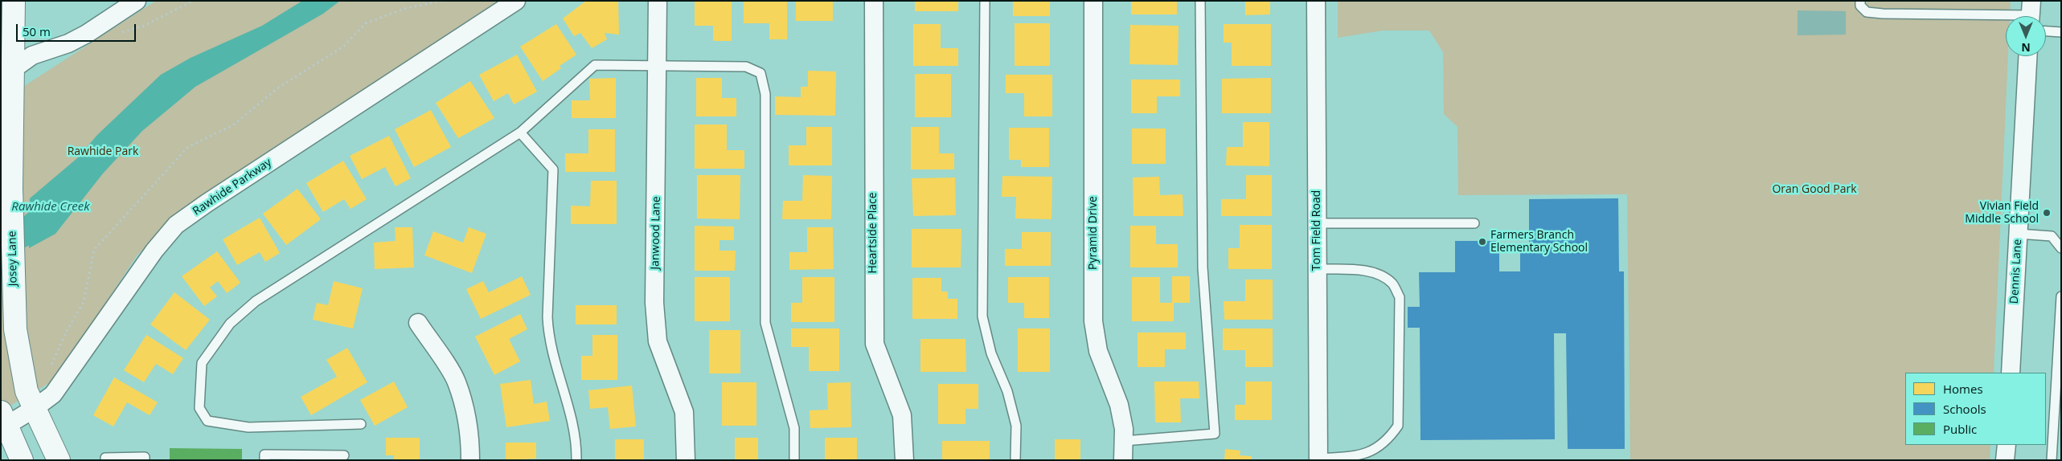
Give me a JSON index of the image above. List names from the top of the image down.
{
  "streets": {
    "main road": ["Josey Lane"],
    "street": [
      "Rawhide Parkway",
      "Tom Field Road",
      "Janwood Lane",
      "Heartside Place",
      "Pyramid Drive",
      "Dennis Lane"
    ]
  },
  "crossings": [
    ["Rawhide Parkway", "Josey Lane"]
  ],
  "water": ["Rawhide Creek"],
  "parks": ["Rawhide Park", "Oran Good Park"],
  "places": ["Vivian Field Middle School", "Farmers Branch Elementary School"],
  "legend": ["Homes", "Schools", "Public"],
  "scale_bar": "50 m",
  "north": "bottom"
}
